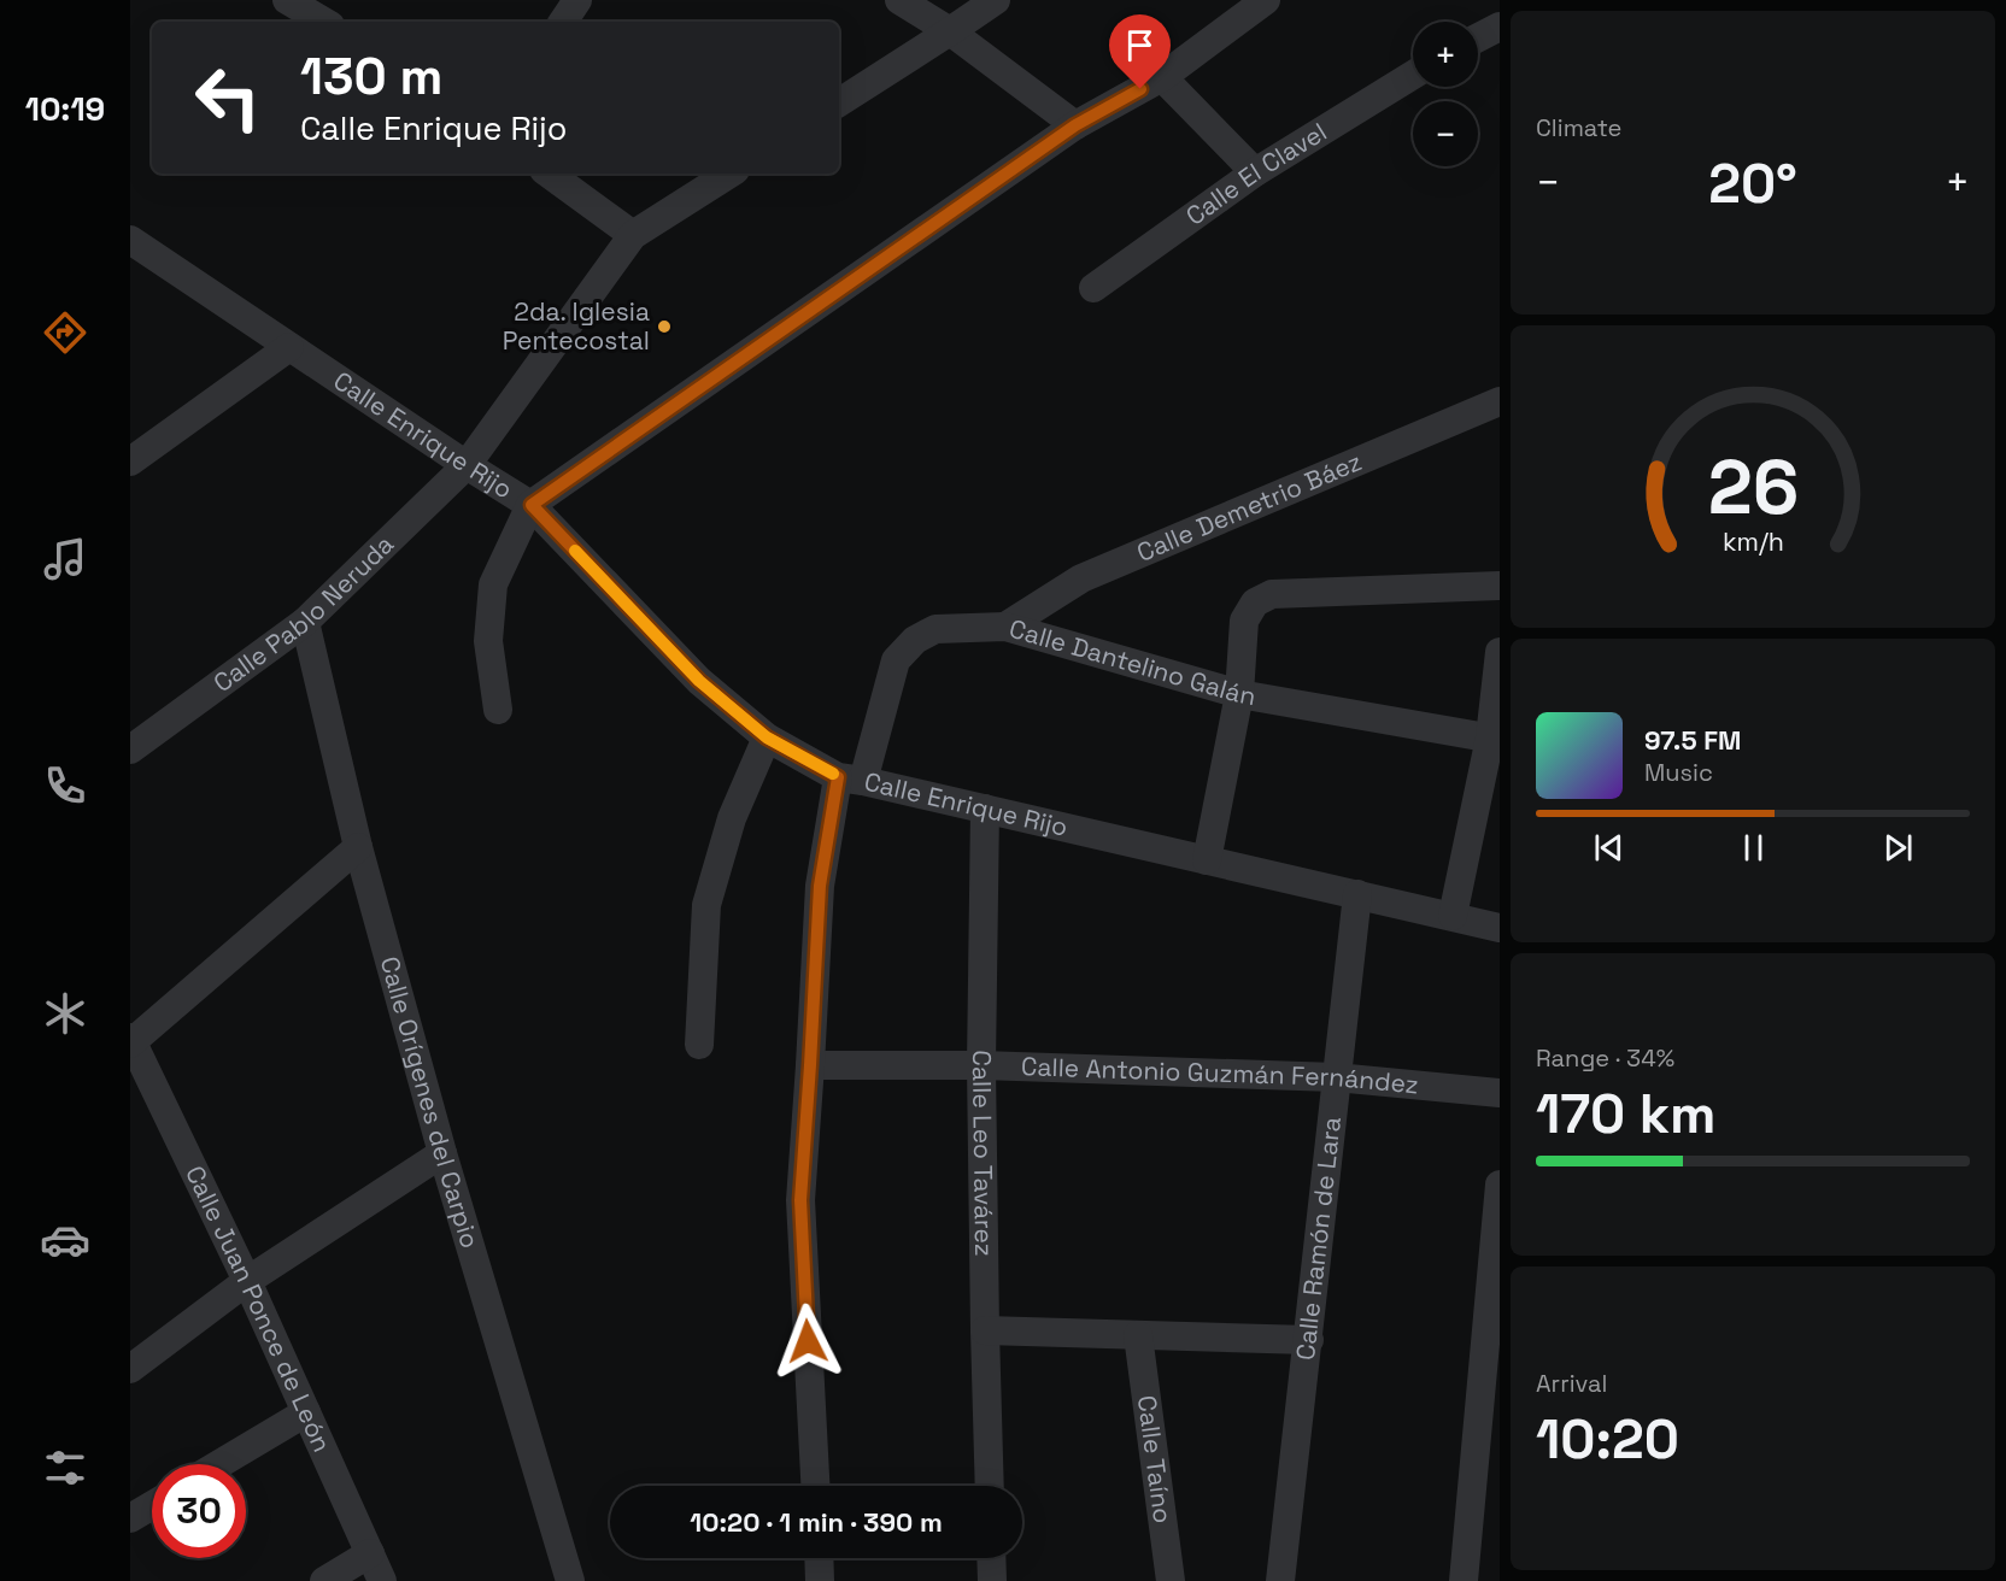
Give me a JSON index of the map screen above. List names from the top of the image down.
{
  "streets": {
    "street": [
      "Calle El Clavel",
      "Calle Enrique Rijo",
      "Calle Demetrio Báez",
      "Calle Pablo Neruda",
      "Calle Dantelino Galán",
      "Calle Antonio Guzmán Fernández",
      "Calle Orígenes del Carpio",
      "Calle Leo Tavárez",
      "Calle Ramón de Lara",
      "Calle Juan Ponce de León",
      "Calle Taíno"
    ]
  },
  "crossings": [
    ["Calle Enrique Rijo", "Calle Pablo Neruda"],
    ["Calle Enrique Rijo", "Calle Dantelino Galán"],
    ["Calle Enrique Rijo", "Calle Leo Tavárez"],
    ["Calle Enrique Rijo", "Calle Ramón de Lara"],
    ["Calle Demetrio Báez", "Calle Dantelino Galán"],
    ["Calle Pablo Neruda", "Calle Orígenes del Carpio"],
    ["Calle Dantelino Galán", "Calle Antonio Guzmán Fernández"],
    ["Calle Antonio Guzmán Fernández", "Calle Leo Tavárez"],
    ["Calle Antonio Guzmán Fernández", "Calle Ramón de Lara"]
  ],
  "places": ["2da. Iglesia Pentecostal"],
  "page": {
    "tabs": "10:19",
    "tile": [
      "Climate",
      ["Range · 34%", "170 km"],
      ["Arrival", "10:20"]
    ],
    "map_buttons": ["+", "−"],
    "turn": ["130 m", "Calle Enrique Rijo"],
    "heat": ["−", "20°", "+"],
    "song": ["97.5 FM", "Music"],
    "limit": "30",
    "trip": "10:20 · 1 min · 390 m",
    "gauge": ["26", "km/h"]
  }
}
